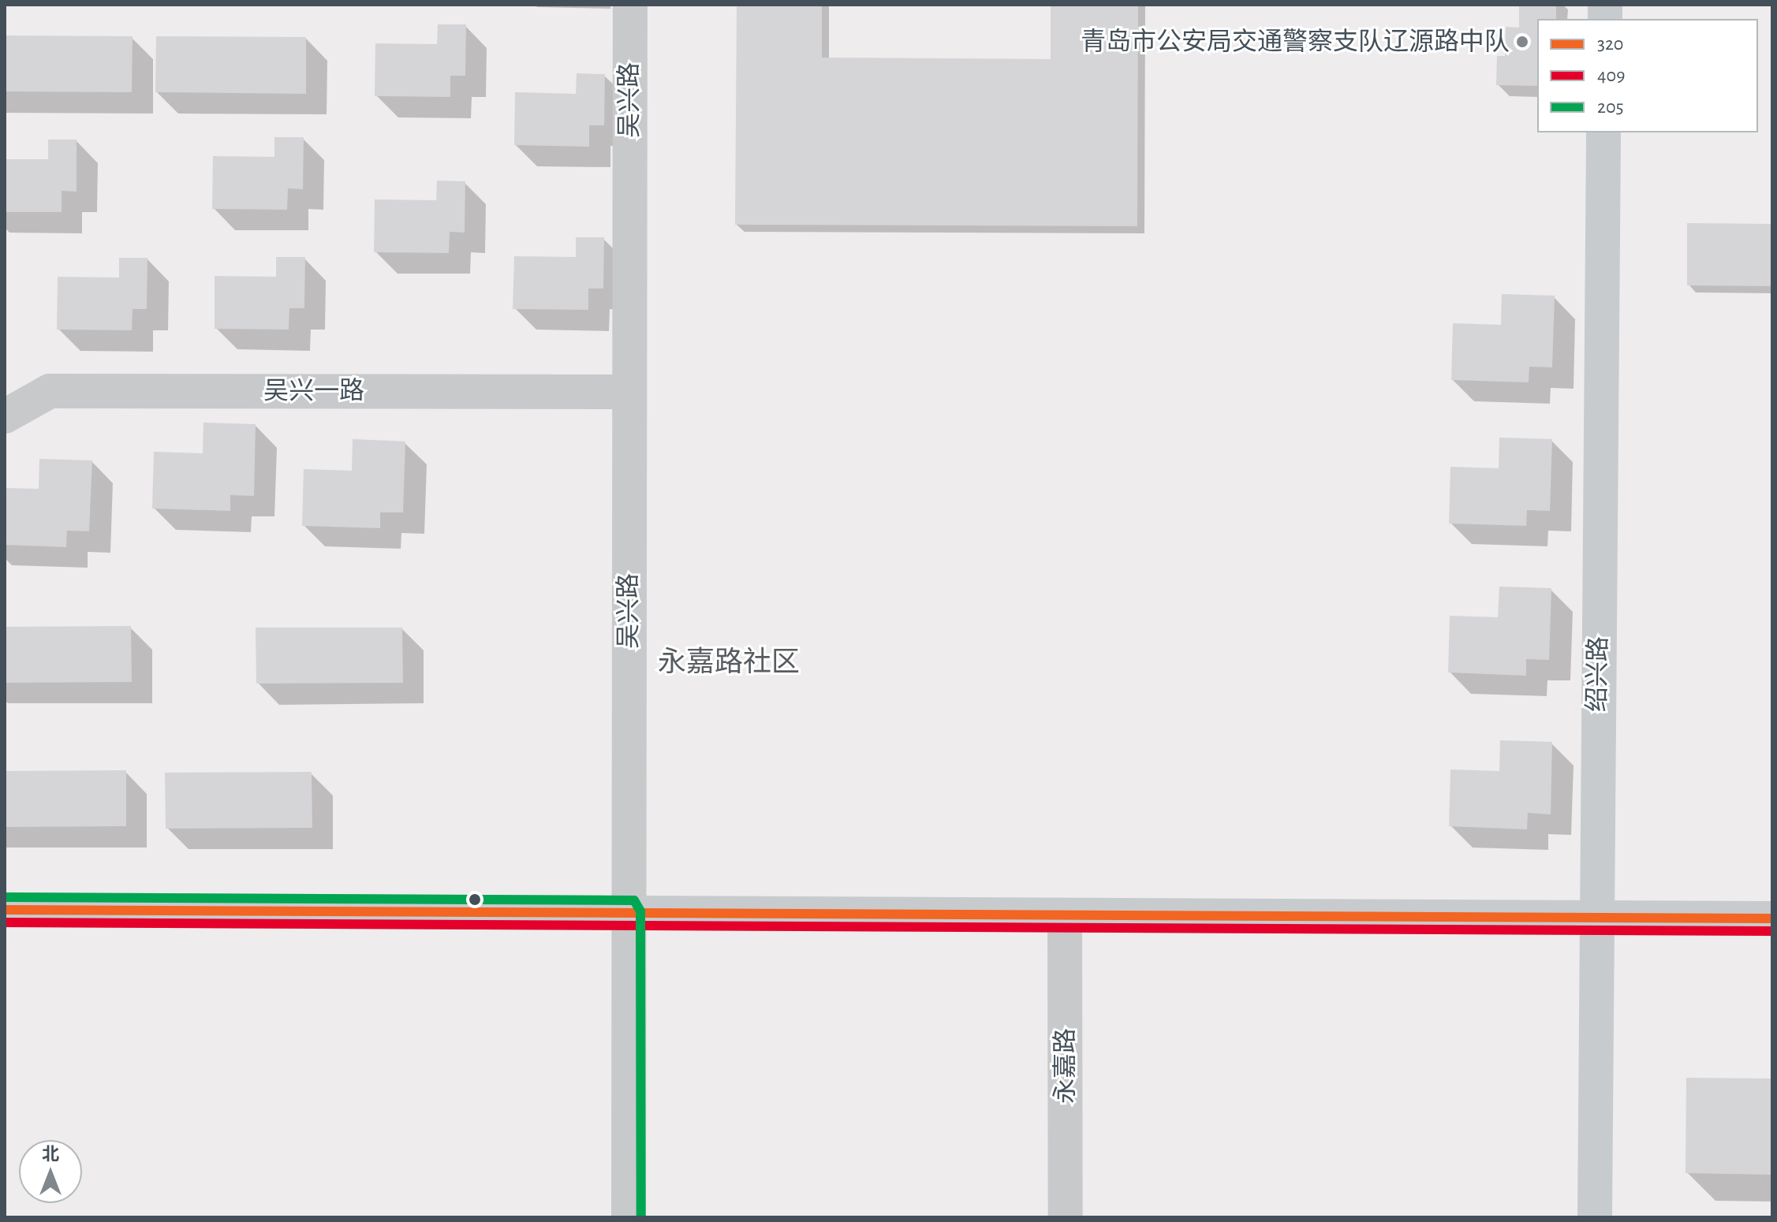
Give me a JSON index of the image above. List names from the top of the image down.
{
  "streets": {
    "main road": ["绍兴路"],
    "street": ["吴兴路", "吴兴一路", "永嘉路"]
  },
  "crossings": [
    ["吴兴路", "吴兴一路"]
  ],
  "districts": ["永嘉路社区"],
  "places": ["青岛市公安局交通警察支队辽源路中队"],
  "lines": ["transit line 205", "transit line 320", "transit line 409"],
  "legend": ["320", "409", "205"],
  "north": "top"
}
